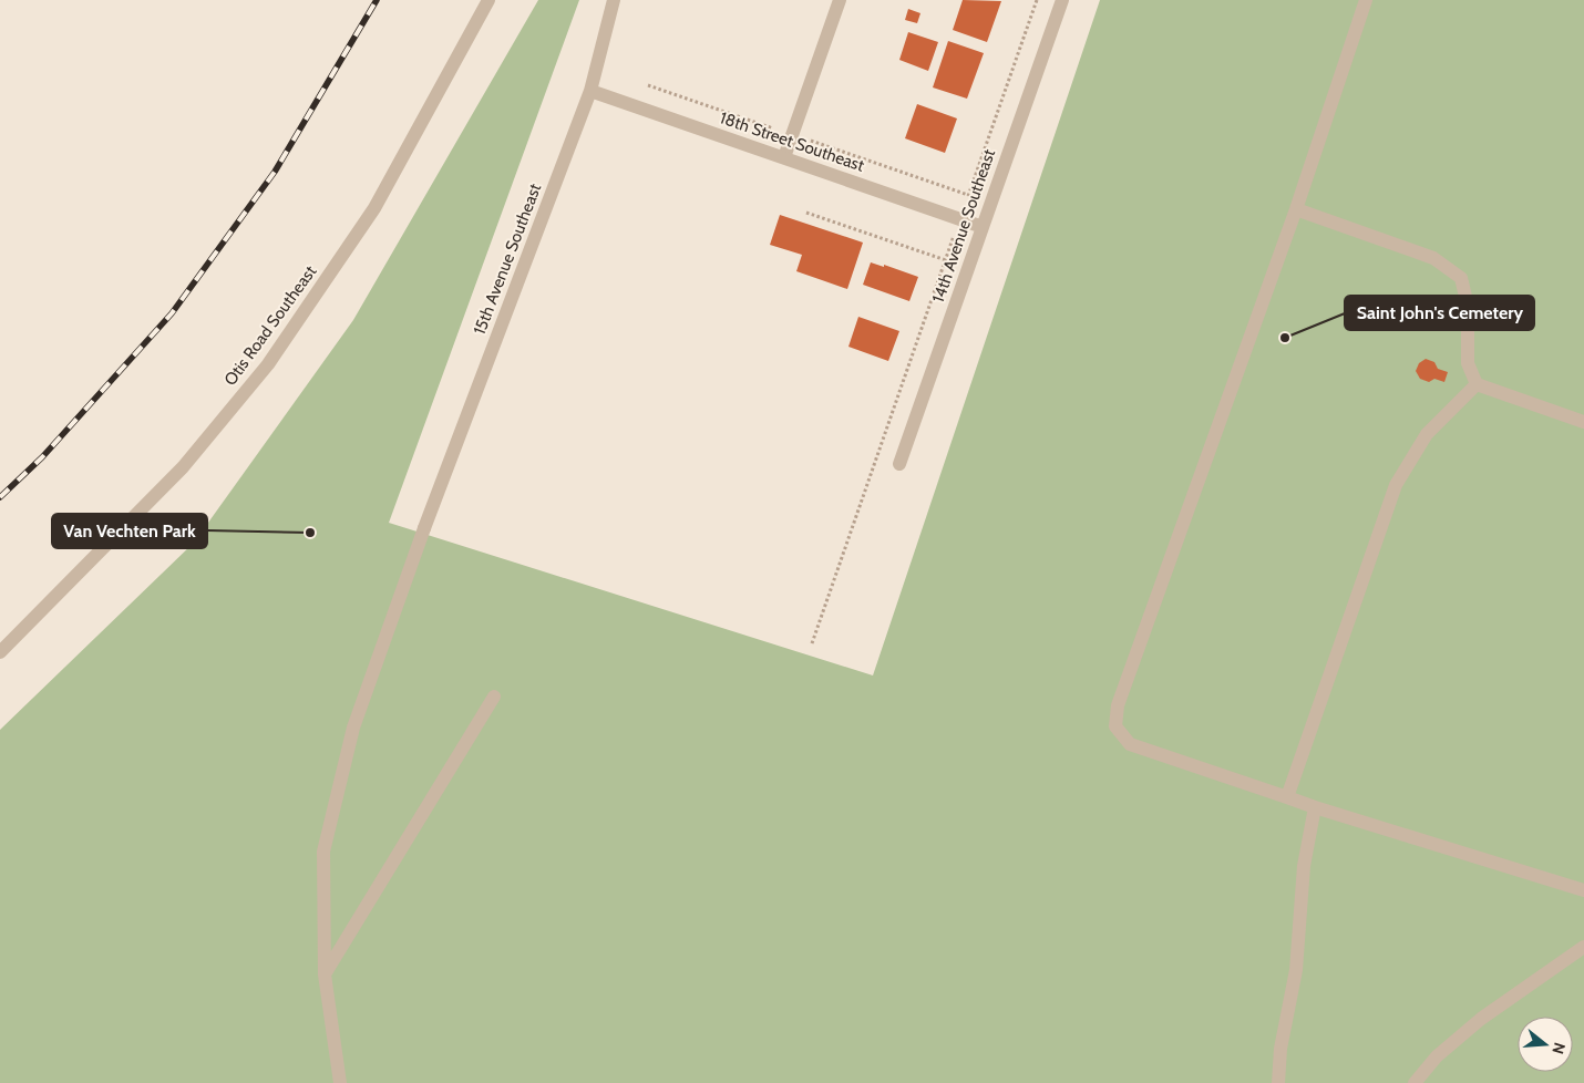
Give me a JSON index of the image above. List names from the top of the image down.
{
  "streets": {
    "street": [
      "18th Street Southeast",
      "14th Avenue Southeast",
      "15th Avenue Southeast",
      "Otis Road Southeast"
    ]
  },
  "crossings": [
    ["18th Street Southeast", "14th Avenue Southeast"],
    ["18th Street Southeast", "15th Avenue Southeast"]
  ],
  "places": ["Saint John's Cemetery", "Van Vechten Park"],
  "north": "right"
}
